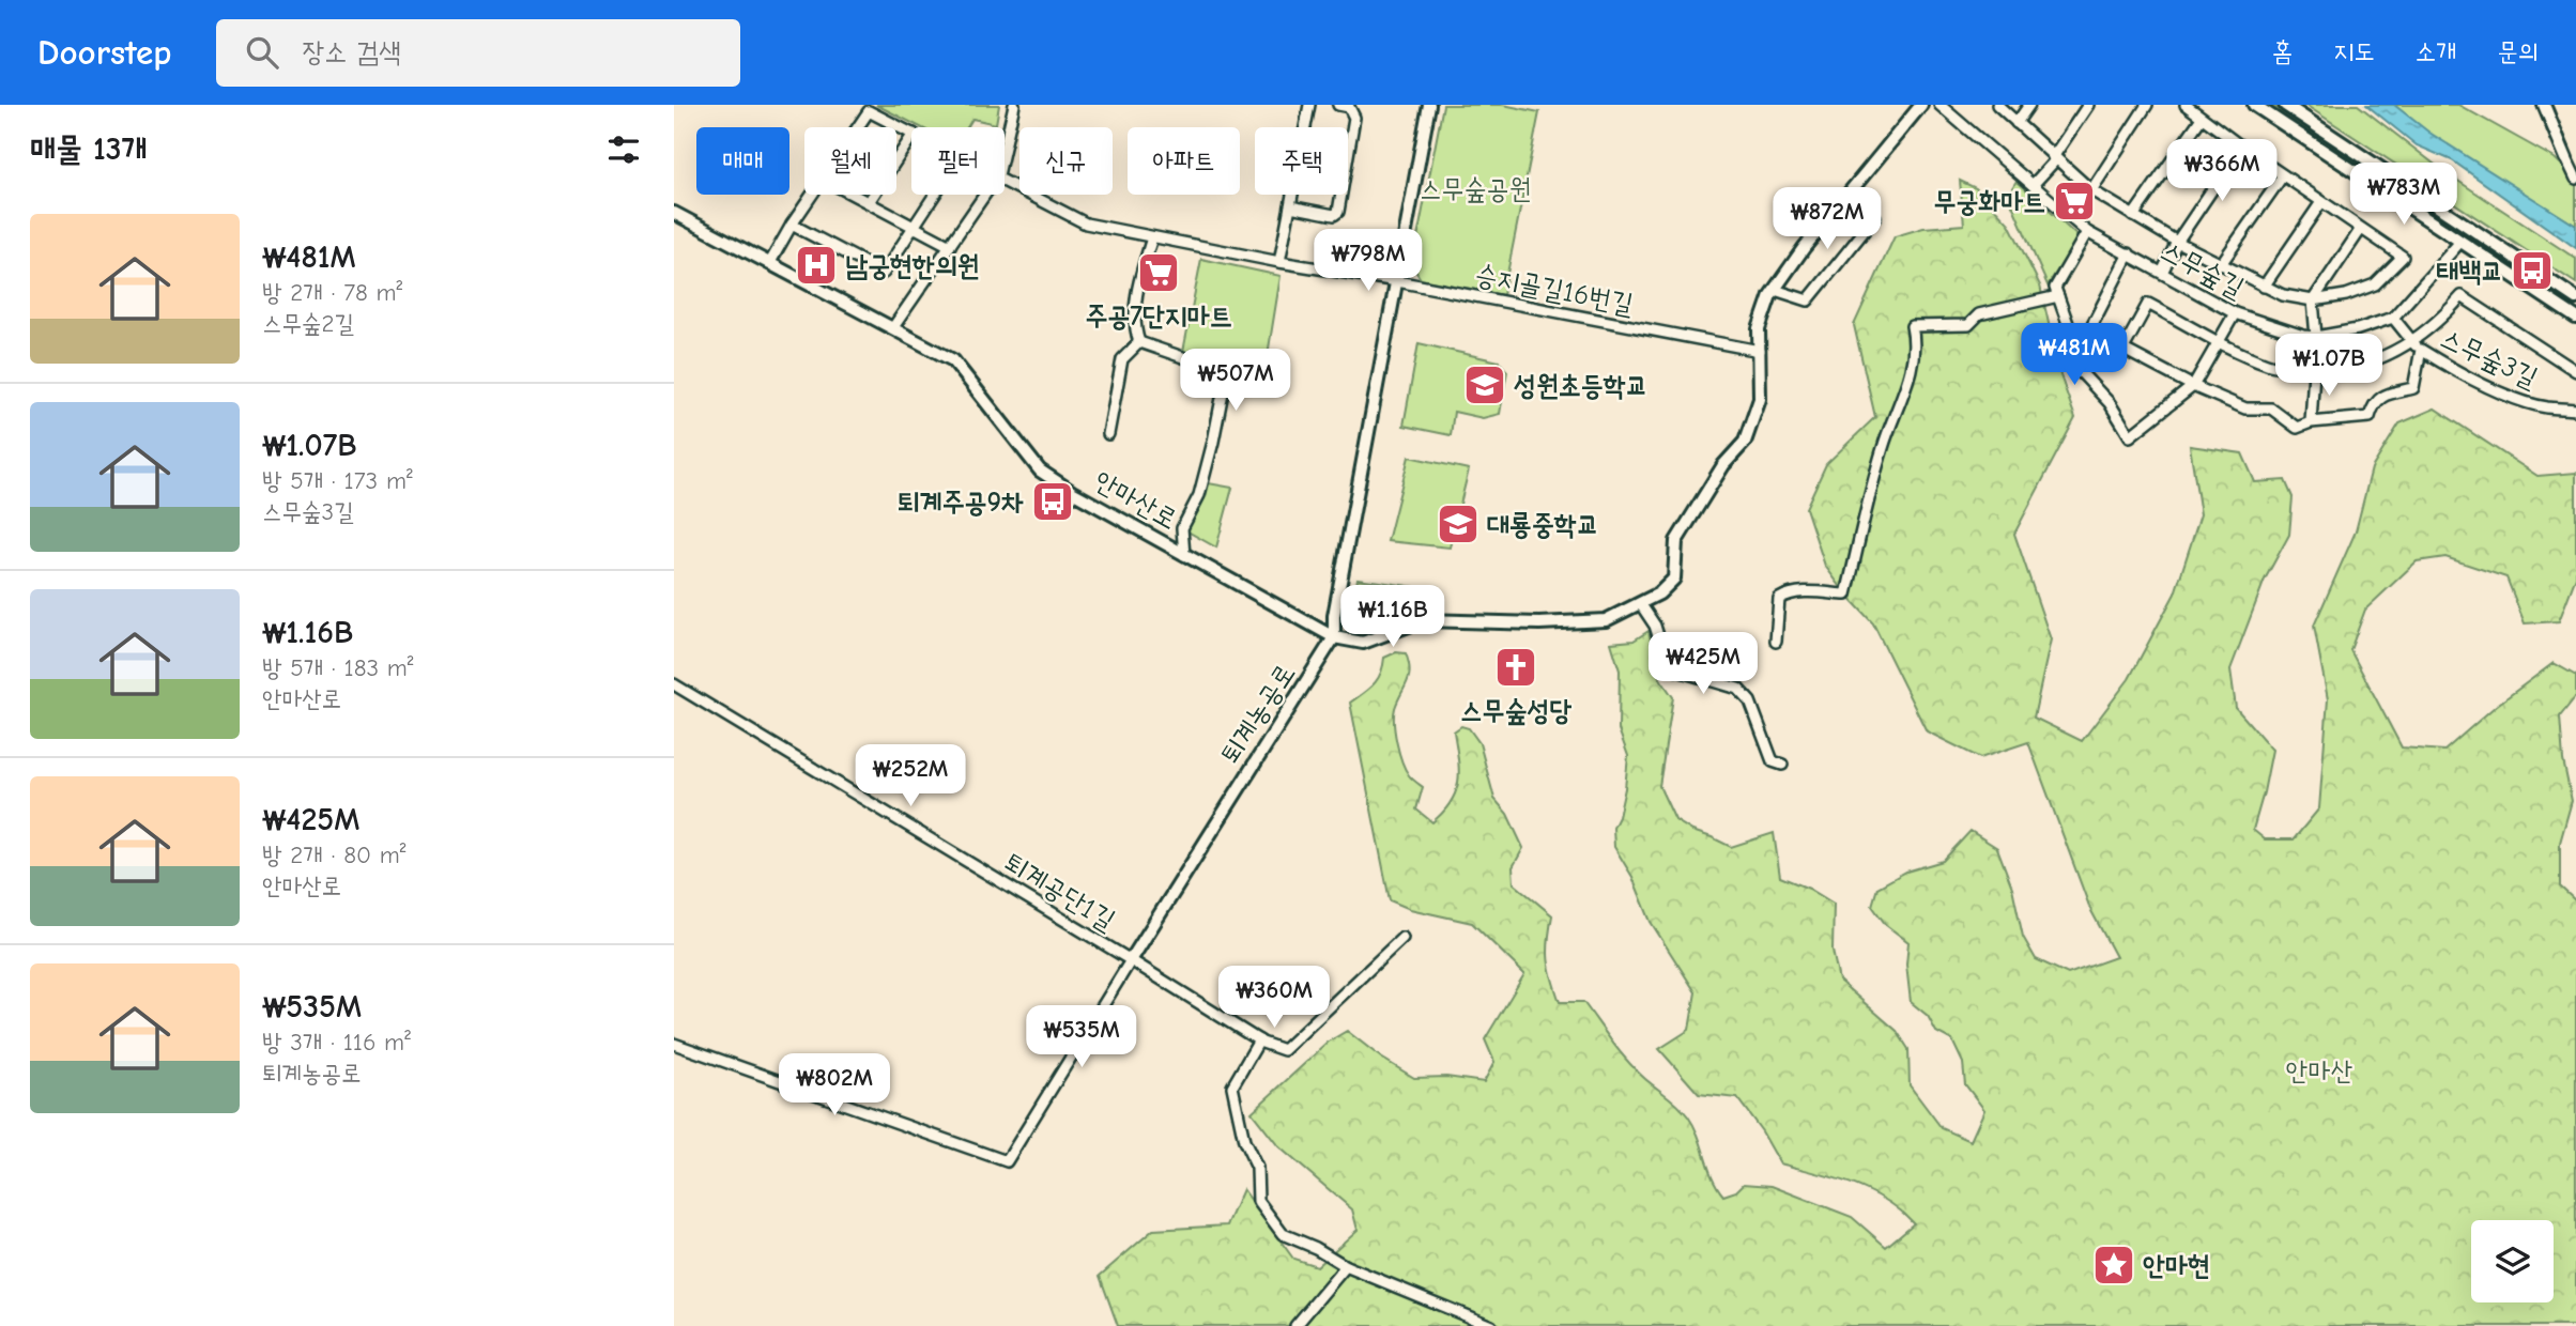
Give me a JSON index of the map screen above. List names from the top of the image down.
{
  "streets": {
    "street": [
      "스무숲길",
      "승지골길16번길",
      "스무숲3길",
      "안마산로",
      "퇴계농공로",
      "퇴계공단1길"
    ]
  },
  "crossings": [
    ["승지골길16번길", "안마산로"],
    ["승지골길16번길", "퇴계농공로"],
    ["안마산로", "퇴계농공로"],
    ["퇴계농공로", "퇴계공단1길"]
  ],
  "parks": ["스무숲공원", "안마산"],
  "places": {
    "supermarket": ["무궁화마트", "주공7단지마트"],
    "hospital": ["남궁현한의원"],
    "bus stop": ["태백교", "퇴계주공9차"],
    "school or university": ["성원초등학교", "대룡중학교"],
    "church": ["스무숲성당"],
    "place": ["안마현"]
  },
  "page": {
    "header": "Doorstep",
    "search": "장소 검색",
    "nav": [
      "홈",
      "지도",
      "소개",
      "문의"
    ],
    "heading": "매물 13개",
    "chip": [
      "매매",
      "월세",
      "필터",
      "신규",
      "아파트",
      "주택"
    ],
    "price": [
      "₩366M",
      "₩783M",
      "₩872M",
      "₩798M",
      "₩481M",
      "₩1.07B",
      "₩507M",
      "₩1.16B",
      "₩425M",
      "₩252M",
      "₩360M",
      "₩535M",
      "₩802M"
    ],
    "list": [
      {
        "name": "₩481M",
        "note": "방 2개 · 78 m² · 스무숲2길"
      },
      {
        "name": "₩1.07B",
        "note": "방 5개 · 173 m² · 스무숲3길"
      },
      {
        "name": "₩1.16B",
        "note": "방 5개 · 183 m² · 안마산로"
      },
      {
        "name": "₩425M",
        "note": "방 2개 · 80 m² · 안마산로"
      },
      {
        "name": "₩535M",
        "note": "방 3개 · 116 m² · 퇴계농공로"
      }
    ]
  }
}
